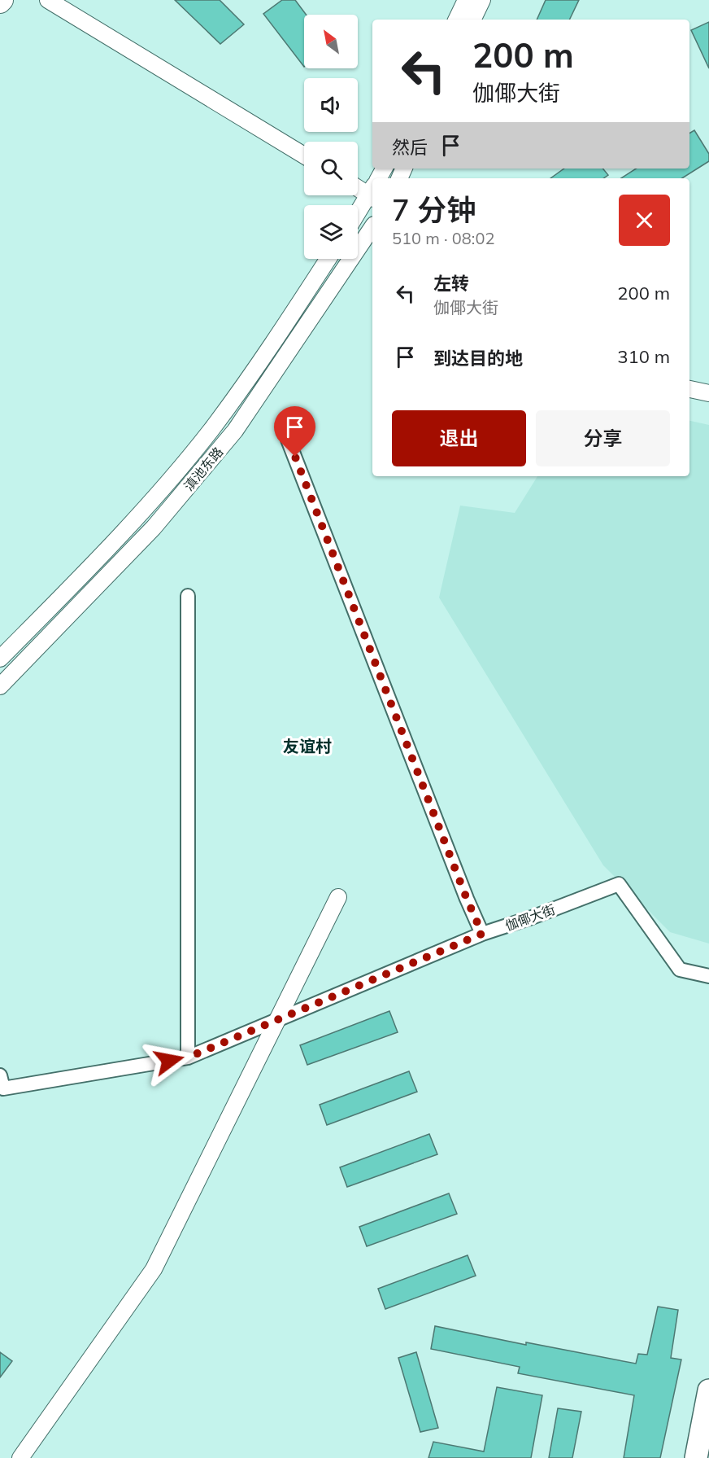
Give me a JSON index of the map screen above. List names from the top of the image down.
{
  "streets": {
    "street": ["滇池东路", "伽倻大街"]
  },
  "districts": ["友谊村"],
  "north": "top left",
  "page": {
    "turn": ["200 m", "伽倻大街"],
    "then": "然后",
    "heading": ["7 分钟", "510 m · 08:02"],
    "list": [
      {
        "name": "左转",
        "note": "伽倻大街",
        "value": "200 m"
      },
      {
        "name": "到达目的地",
        "value": "310 m"
      }
    ],
    "buttons": ["退出", "分享"]
  }
}
